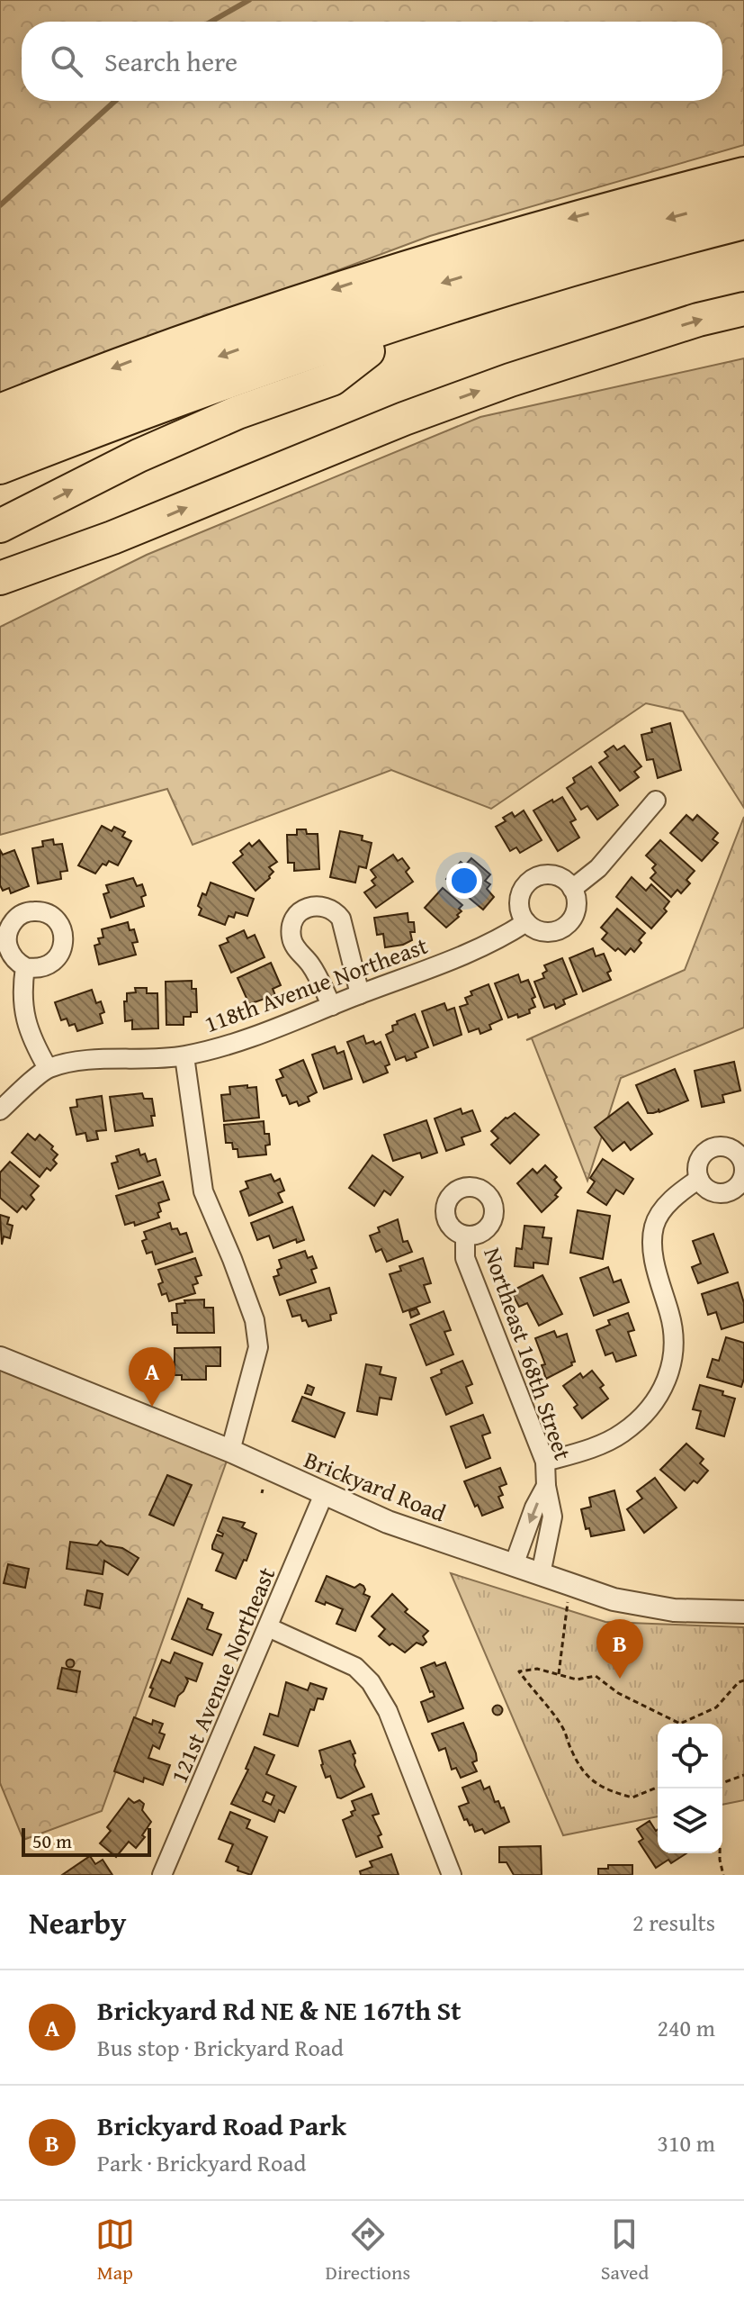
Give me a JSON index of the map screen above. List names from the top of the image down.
{
  "streets": {
    "street": [
      "118th Avenue Northeast",
      "Northeast 168th Street",
      "Brickyard Road",
      "121st Avenue Northeast"
    ]
  },
  "crossings": [
    ["Northeast 168th Street", "Brickyard Road"],
    ["Brickyard Road", "121st Avenue Northeast"]
  ],
  "scale_bar": "50 m",
  "page": {
    "search": "Search here",
    "pins": ["A", "B"],
    "scale": "50 m",
    "heading": ["Nearby", "2 results"],
    "list": [
      {
        "mark": "A",
        "name": "Brickyard Rd NE & NE 167th St",
        "note": "Bus stop · Brickyard Road",
        "value": "240 m"
      },
      {
        "mark": "B",
        "name": "Brickyard Road Park",
        "note": "Park · Brickyard Road",
        "value": "310 m"
      }
    ],
    "nav": ["Map", "Directions", "Saved"]
  }
}
